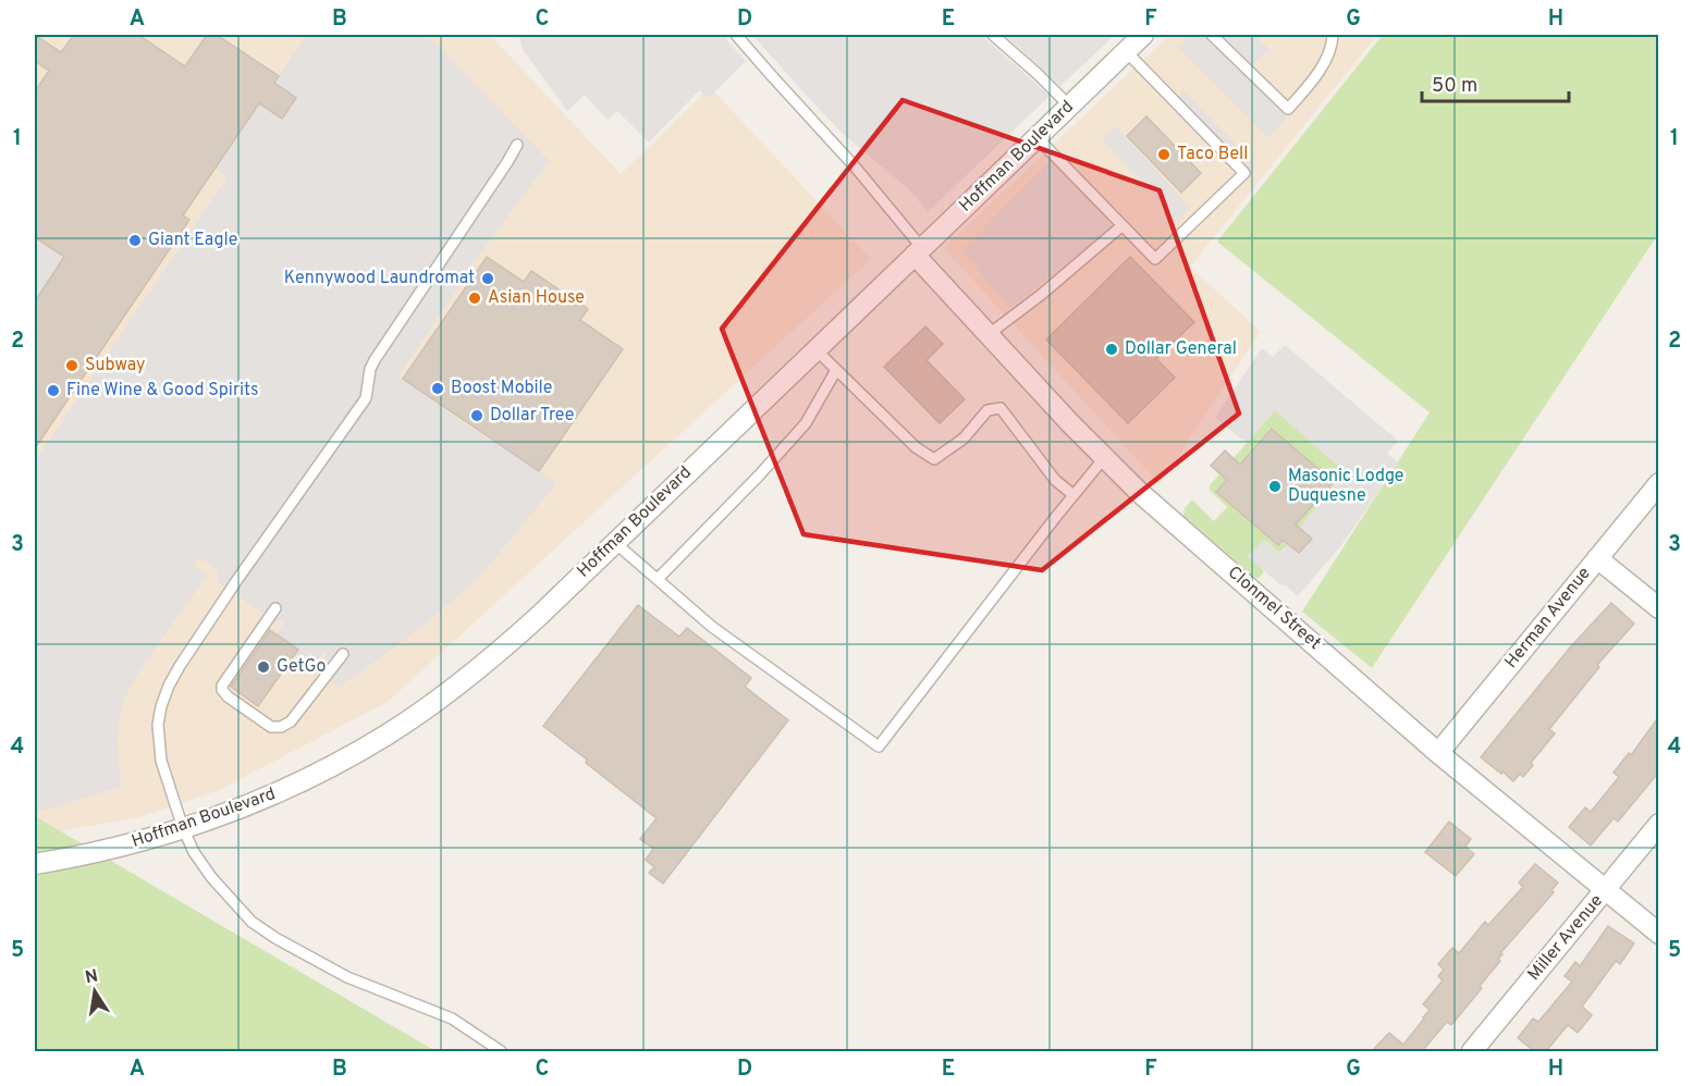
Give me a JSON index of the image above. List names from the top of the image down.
{
  "streets": {
    "street": [
      "Hoffman Boulevard",
      "Clonmel Street",
      "Herman Avenue",
      "Miller Avenue"
    ]
  },
  "crossings": [
    ["Hoffman Boulevard", "Clonmel Street"],
    ["Clonmel Street", "Herman Avenue"],
    ["Clonmel Street", "Miller Avenue"]
  ],
  "places": [
    "Taco Bell",
    "Giant Eagle",
    "Kennywood Laundromat",
    "Asian House",
    "Dollar General",
    "Subway",
    "Boost Mobile",
    "Fine Wine & Good Spirits",
    "Dollar Tree",
    "Masonic Lodge Duquesne",
    "GetGo"
  ],
  "scale_bar": "50 m",
  "north": "top",
  "grid": {
    "columns": [
      "A",
      "B",
      "C",
      "D",
      "E",
      "F",
      "G",
      "H"
    ],
    "rows": [
      "1",
      "2",
      "3",
      "4",
      "5"
    ]
  }
}
